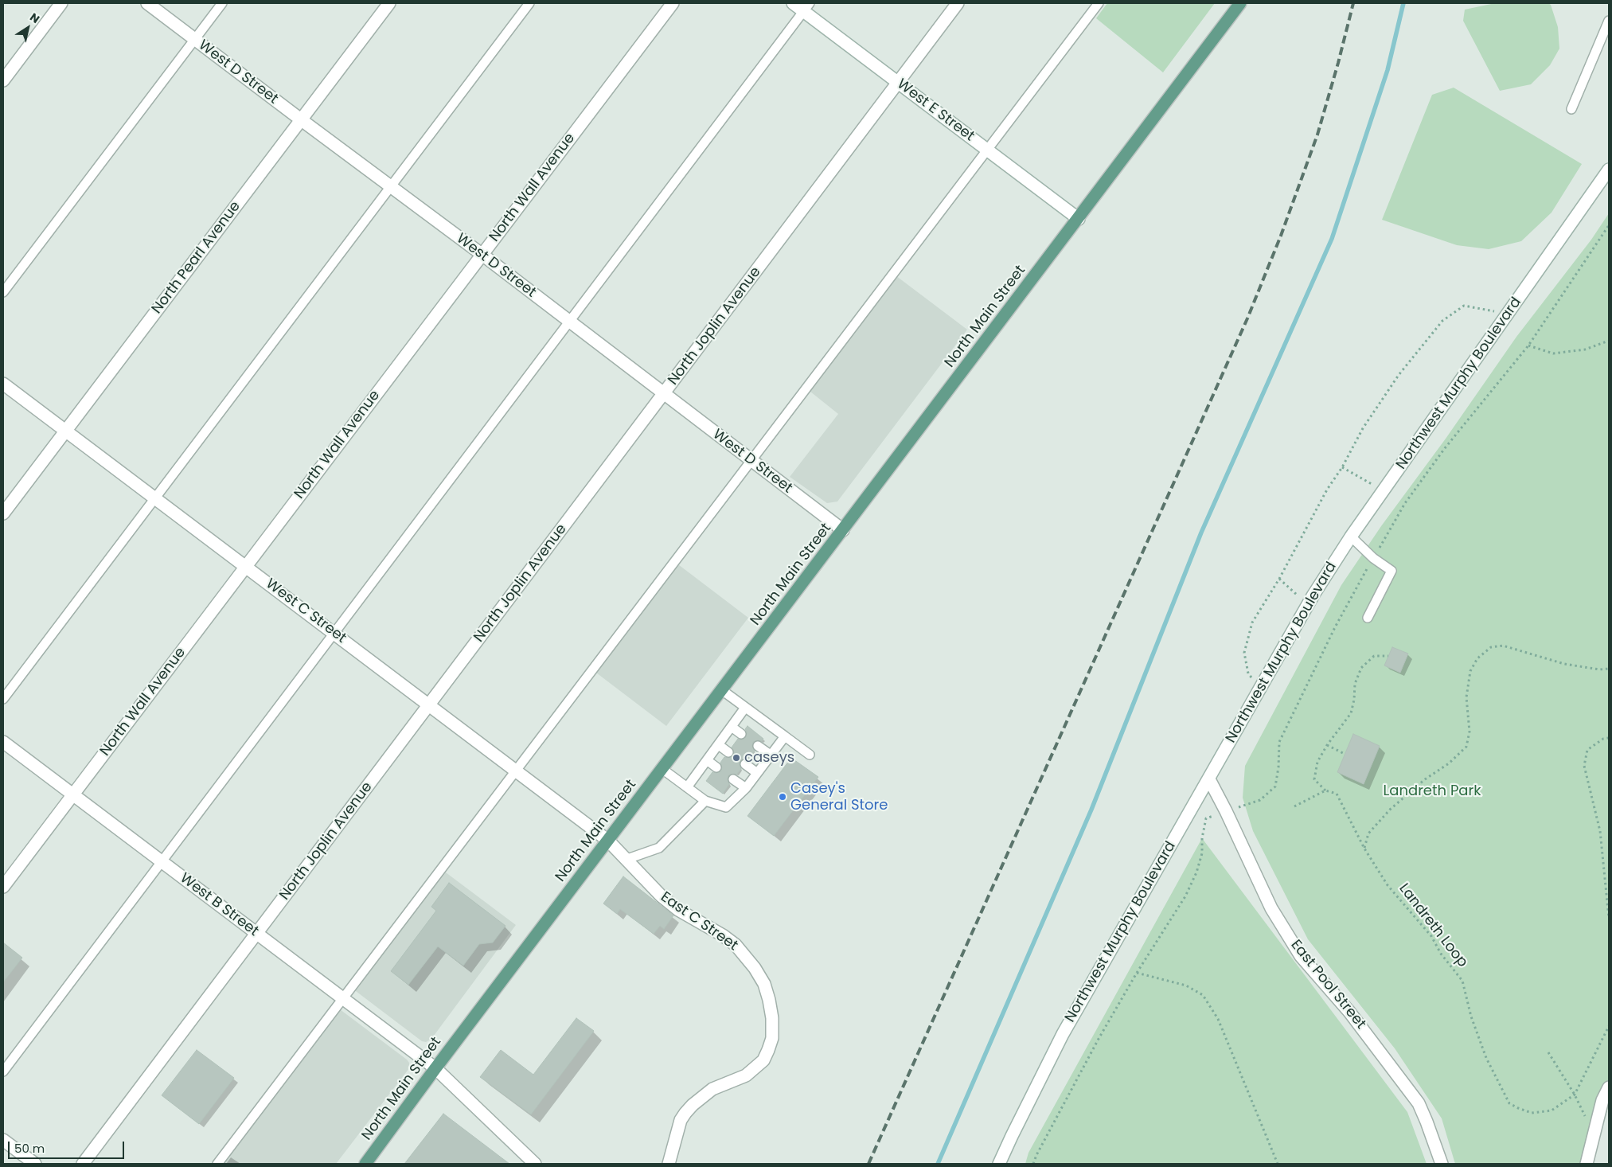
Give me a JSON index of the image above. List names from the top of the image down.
{
  "streets": {
    "main road": ["North Main Street"],
    "street": [
      "West D Street",
      "West E Street",
      "North Wall Avenue",
      "North Pearl Avenue",
      "North Joplin Avenue",
      "Northwest Murphy Boulevard",
      "West C Street",
      "West B Street",
      "East C Street",
      "East Pool Street"
    ],
    "path": ["Landreth Loop"]
  },
  "crossings": [
    ["West D Street", "North Wall Avenue"],
    ["West D Street", "North Pearl Avenue"],
    ["West D Street", "North Main Street"],
    ["West D Street", "North Joplin Avenue"],
    ["West E Street", "North Main Street"],
    ["West E Street", "North Joplin Avenue"],
    ["North Wall Avenue", "West C Street"],
    ["North Wall Avenue", "West B Street"],
    ["North Pearl Avenue", "West C Street"],
    ["North Main Street", "West C Street"],
    ["North Main Street", "West B Street"],
    ["North Main Street", "East C Street"],
    ["North Joplin Avenue", "West C Street"],
    ["North Joplin Avenue", "West B Street"],
    ["Northwest Murphy Boulevard", "East Pool Street"],
    ["West C Street", "East C Street"]
  ],
  "parks": ["Landreth Park"],
  "places": ["caseys", "Casey's General Store"],
  "scale_bar": "50 m",
  "north": "top right"
}
